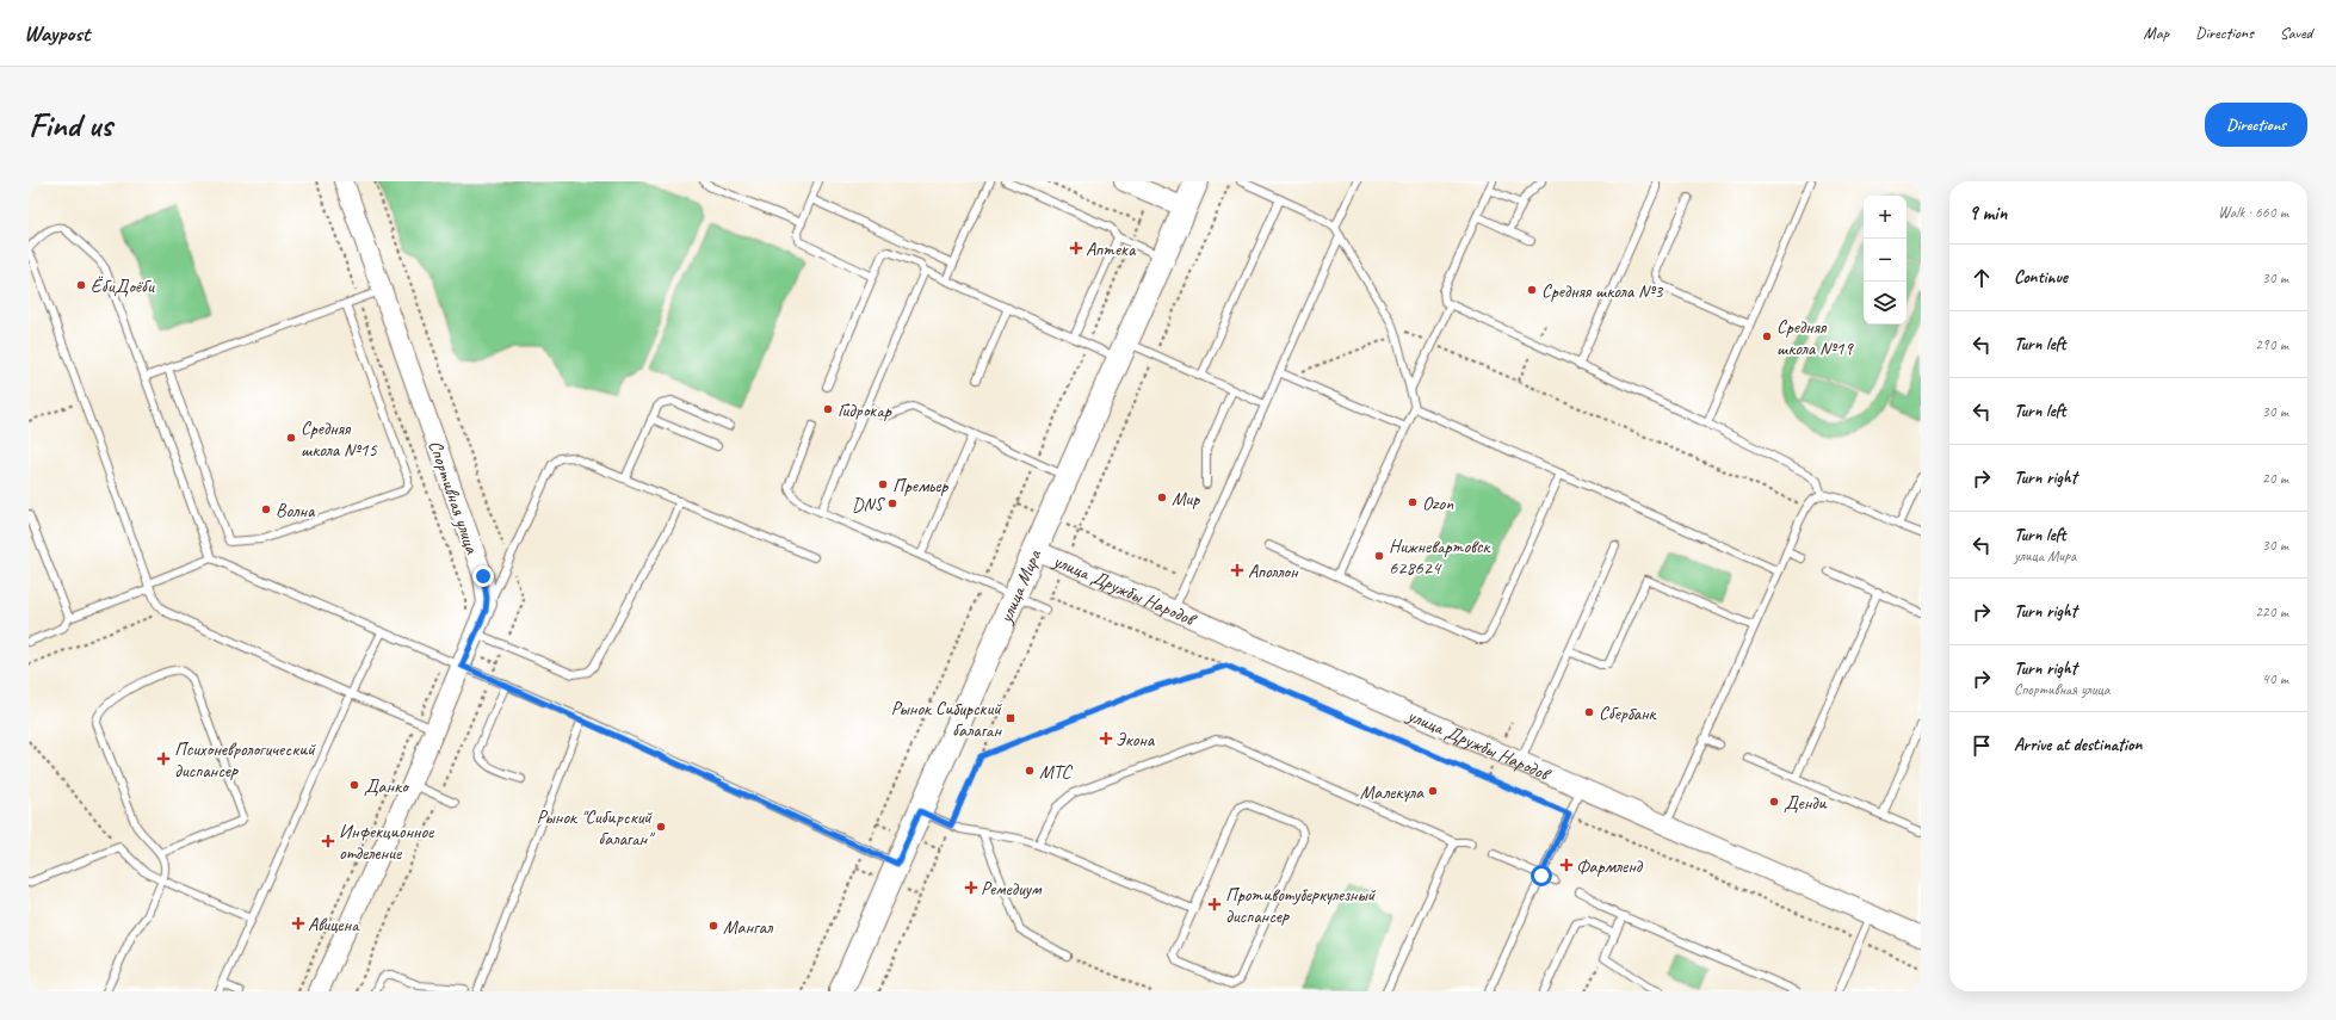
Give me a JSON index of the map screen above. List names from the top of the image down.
{
  "streets": {
    "main road": ["улица Мира"],
    "street": ["Спортивная улица", "улица Дружбы Народов"]
  },
  "crossings": [
    ["улица Мира", "улица Дружбы Народов"]
  ],
  "places": {
    "health": [
      "Аптека",
      "Аполлон",
      "Экона",
      "Психоневрологический диспансер",
      "Инфекционное отделение",
      "Фармленд",
      "Ремедиум",
      "Противотуберкулезный диспансер",
      "Авицена"
    ],
    "other": [
      "ЁбиДоёби",
      "Средняя школа №3",
      "Средняя школа №19",
      "Гидрокар",
      "Средняя школа №15",
      "Премьер",
      "Мир",
      "Ozon",
      "DNS",
      "Волна",
      "Нижневартовск 628624",
      "Сбербанк",
      "МТС",
      "Данко",
      "Малекула",
      "Денди",
      "Рынок \"Сибирский балаган\"",
      "Мангал"
    ],
    "transit": ["Рынок Сибирский балаган"]
  },
  "page": {
    "header": "Waypost",
    "nav": ["Map", "Directions", "Saved"],
    "buttons": "Directions",
    "title": "Find us",
    "heading": ["9 min", "Walk · 660 m"],
    "map_buttons": ["+", "−"],
    "list": [
      ["Continue", "30 m"],
      ["Turn left", "290 m"],
      ["Turn left", "30 m"],
      ["Turn right", "20 m"],
      ["Turn left", "улица Мира", "30 m"],
      ["Turn right", "220 m"],
      ["Turn right", "Спортивная улица", "40 m"],
      "Arrive at destination"
    ]
  }
}
